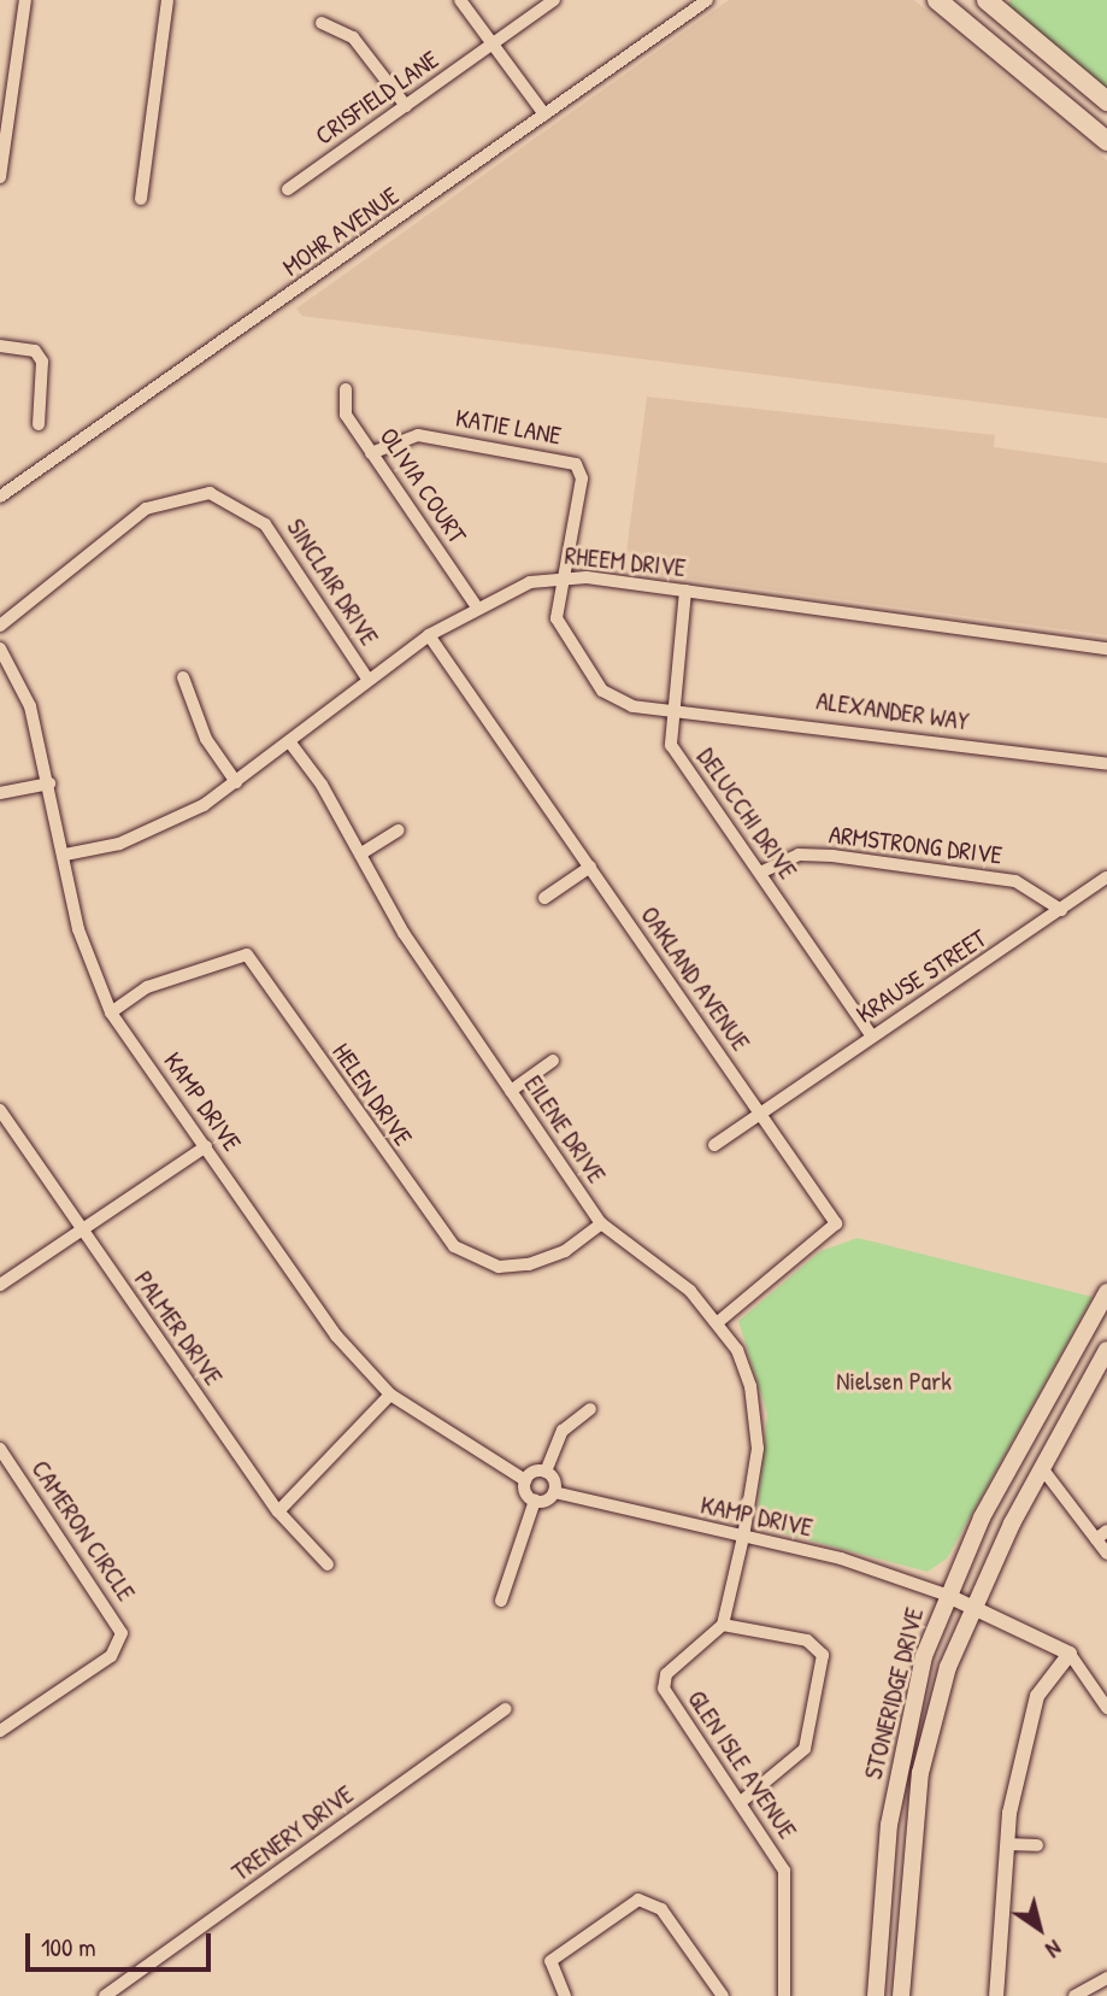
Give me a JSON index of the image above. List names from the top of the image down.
{
  "streets": {
    "main road": ["STONERIDGE DRIVE"],
    "street": [
      "CRISFIELD LANE",
      "MOHR AVENUE",
      "KATIE LANE",
      "OLIVIA COURT",
      "RHEEM DRIVE",
      "SINCLAIR DRIVE",
      "ALEXANDER WAY",
      "DELUCCHI DRIVE",
      "ARMSTRONG DRIVE",
      "KRAUSE STREET",
      "OAKLAND AVENUE",
      "HELEN DRIVE",
      "KAMP DRIVE",
      "EILENE DRIVE",
      "PALMER DRIVE",
      "CAMERON CIRCLE",
      "GLEN ISLE AVENUE",
      "TRENERY DRIVE"
    ]
  },
  "crossings": [
    ["KATIE LANE", "OLIVIA COURT"],
    ["KATIE LANE", "RHEEM DRIVE"],
    ["KATIE LANE", "ALEXANDER WAY"],
    ["OLIVIA COURT", "RHEEM DRIVE"],
    ["RHEEM DRIVE", "SINCLAIR DRIVE"],
    ["RHEEM DRIVE", "ALEXANDER WAY"],
    ["RHEEM DRIVE", "DELUCCHI DRIVE"],
    ["RHEEM DRIVE", "OAKLAND AVENUE"],
    ["RHEEM DRIVE", "KAMP DRIVE"],
    ["RHEEM DRIVE", "EILENE DRIVE"],
    ["ALEXANDER WAY", "DELUCCHI DRIVE"],
    ["DELUCCHI DRIVE", "ARMSTRONG DRIVE"],
    ["DELUCCHI DRIVE", "KRAUSE STREET"],
    ["ARMSTRONG DRIVE", "KRAUSE STREET"],
    ["KRAUSE STREET", "OAKLAND AVENUE"],
    ["OAKLAND AVENUE", "EILENE DRIVE"],
    ["HELEN DRIVE", "KAMP DRIVE"],
    ["HELEN DRIVE", "EILENE DRIVE"],
    ["KAMP DRIVE", "EILENE DRIVE"],
    ["KAMP DRIVE", "STONERIDGE DRIVE"]
  ],
  "parks": ["Nielsen Park"],
  "scale_bar": "100 m",
  "north": "bottom right"
}
